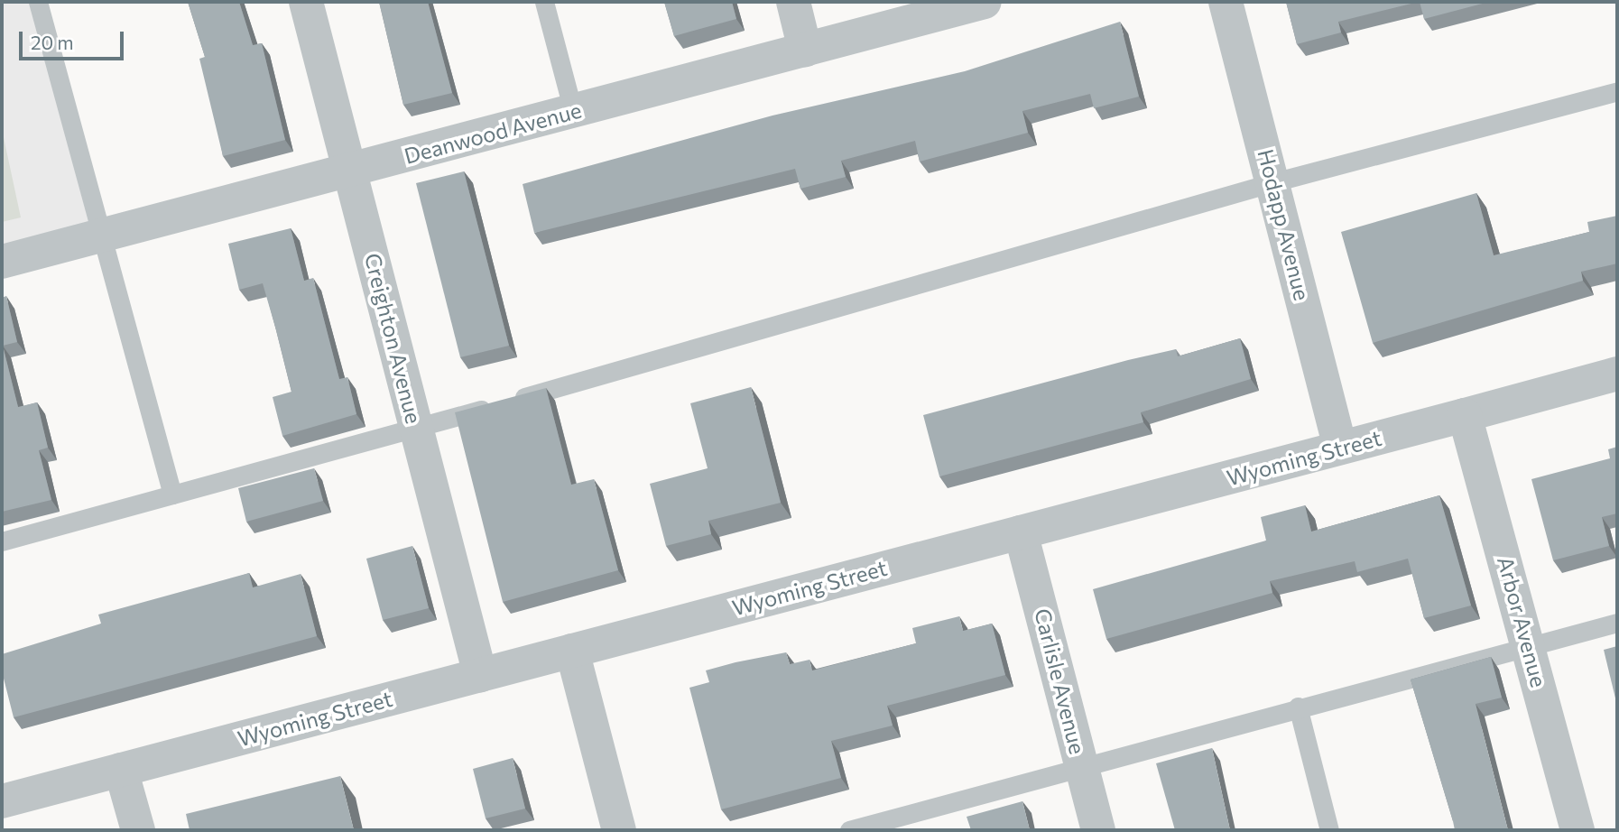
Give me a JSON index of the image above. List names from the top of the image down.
{
  "streets": {
    "street": [
      "Deanwood Avenue",
      "Hodapp Avenue",
      "Creighton Avenue",
      "Wyoming Street",
      "Arbor Avenue",
      "Carlisle Avenue"
    ]
  },
  "crossings": [
    ["Deanwood Avenue", "Creighton Avenue"],
    ["Hodapp Avenue", "Wyoming Street"],
    ["Creighton Avenue", "Wyoming Street"],
    ["Wyoming Street", "Arbor Avenue"],
    ["Wyoming Street", "Carlisle Avenue"]
  ],
  "scale_bar": "20 m"
}
